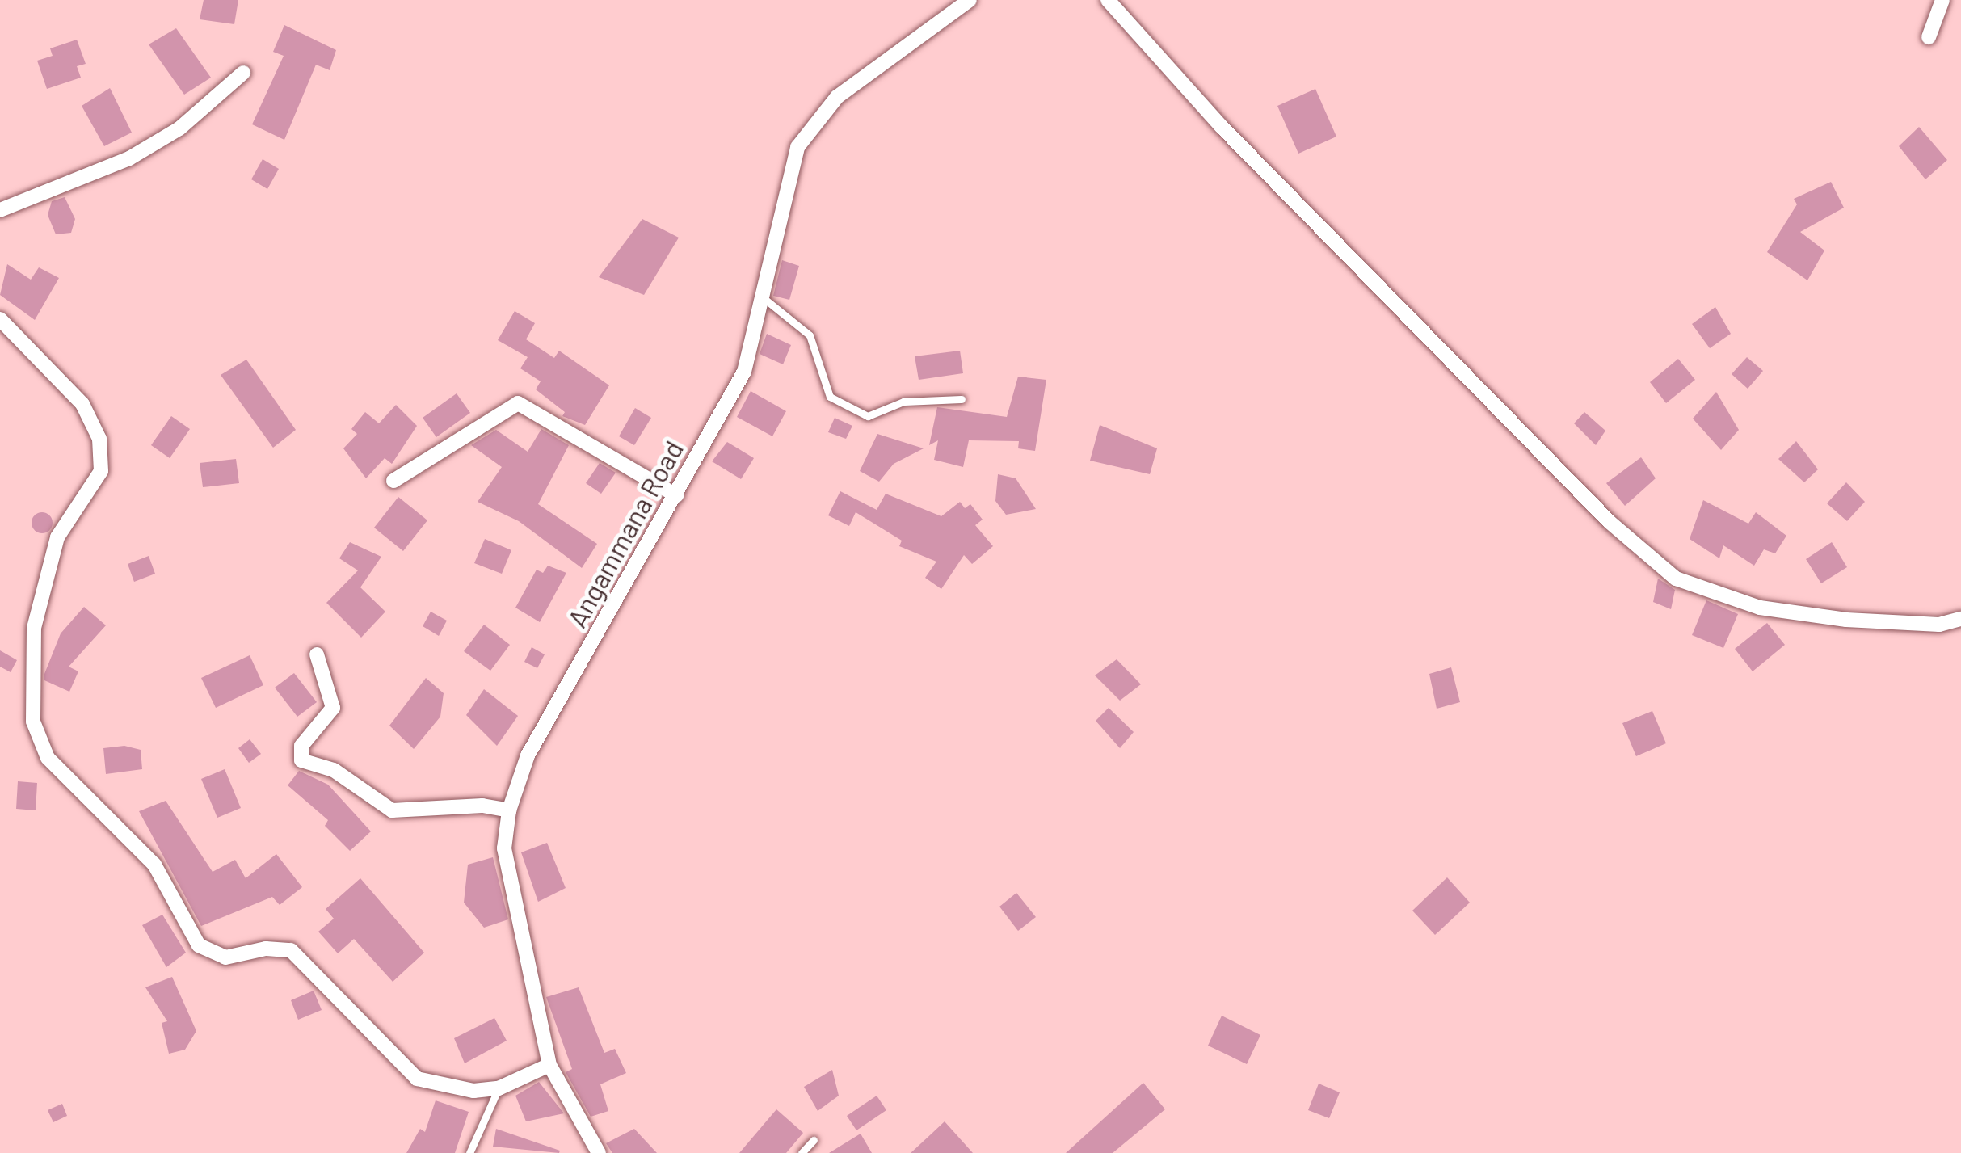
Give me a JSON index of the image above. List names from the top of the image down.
{
  "streets": {
    "street": ["Angammana Road"]
  }
}
